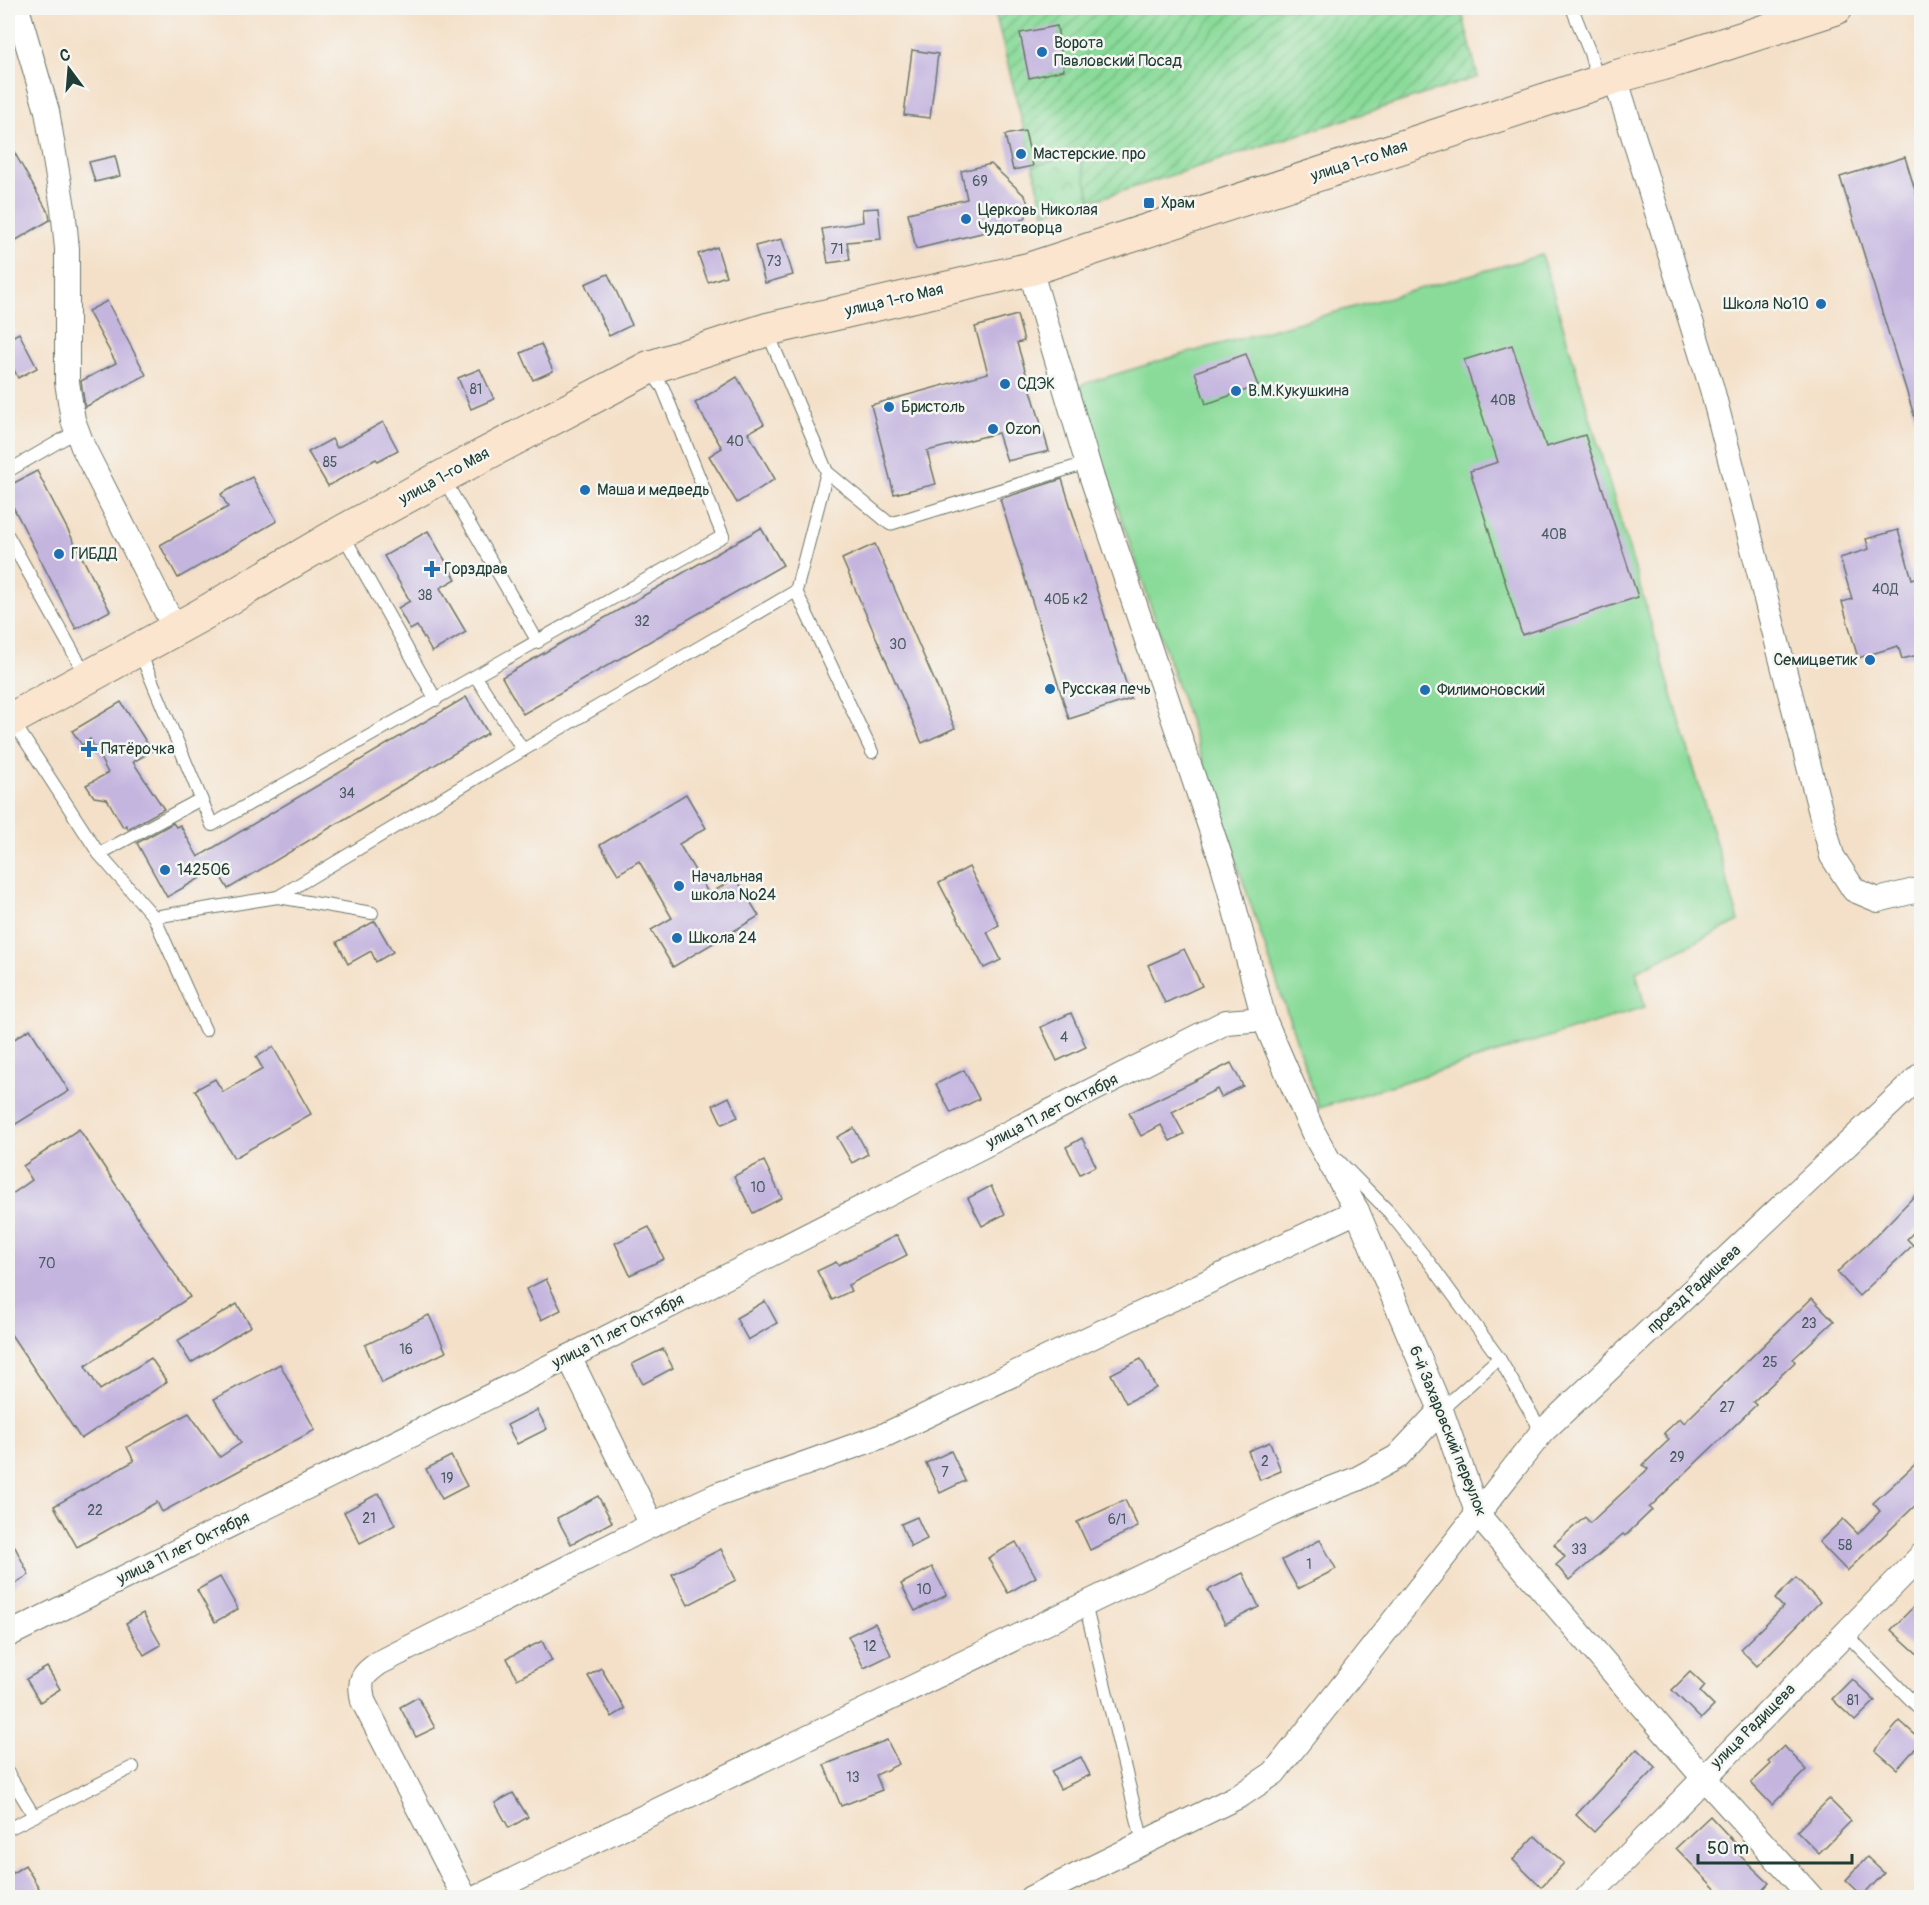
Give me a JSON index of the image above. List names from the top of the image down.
{
  "streets": {
    "street": [
      "улица 1-го Мая",
      "улица 11 лет Октября",
      "проезд Радищева",
      "6-й Захаровский переулок",
      "улица Радищева"
    ]
  },
  "crossings": [
    ["улица 1-го Мая", "6-й Захаровский переулок"],
    ["улица 11 лет Октября", "6-й Захаровский переулок"],
    ["проезд Радищева", "6-й Захаровский переулок"],
    ["6-й Захаровский переулок", "улица Радищева"]
  ],
  "places": {
    "other": [
      "Ворота Павловский Посад",
      "Мастерские. про",
      "Церковь Николая Чудотворца",
      "Школа №10",
      "СДЭК",
      "В.М.Кукушкина",
      "Бристоль",
      "Ozon",
      "Маша и медведь",
      "ГИБДД",
      "Семицветик",
      "Русская печь",
      "Филимоновский",
      "142506",
      "Начальная школа №24",
      "Школа 24"
    ],
    "transit": ["Храм"],
    "health": ["Горздрав", "Пятёрочка"]
  },
  "house_numbers": [
    "69",
    "71",
    "73",
    "81",
    "40В",
    "40",
    "85",
    "40В",
    "40Д",
    "38",
    "40Б к2",
    "32",
    "30",
    "34",
    "4",
    "10",
    "70",
    "23",
    "16",
    "25",
    "27",
    "29",
    "2",
    "7",
    "19",
    "22",
    "21",
    "6/1",
    "58",
    "33",
    "1",
    "10",
    "12",
    "81",
    "13"
  ],
  "scale_bar": "50 m",
  "north": "top"
}
